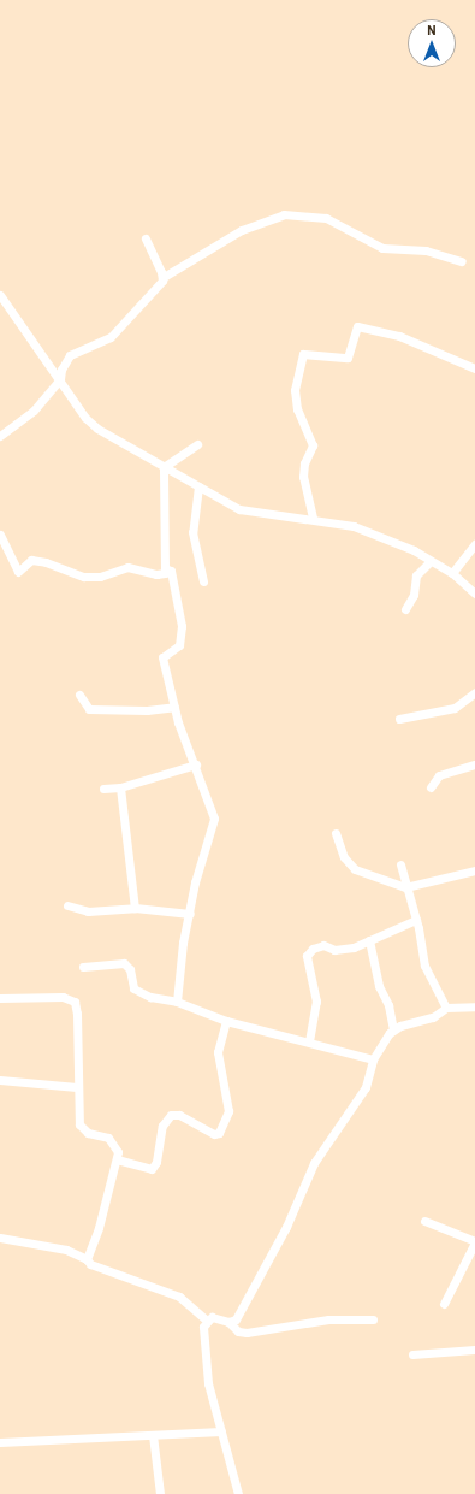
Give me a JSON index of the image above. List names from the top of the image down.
{
  "north": "top"
}
